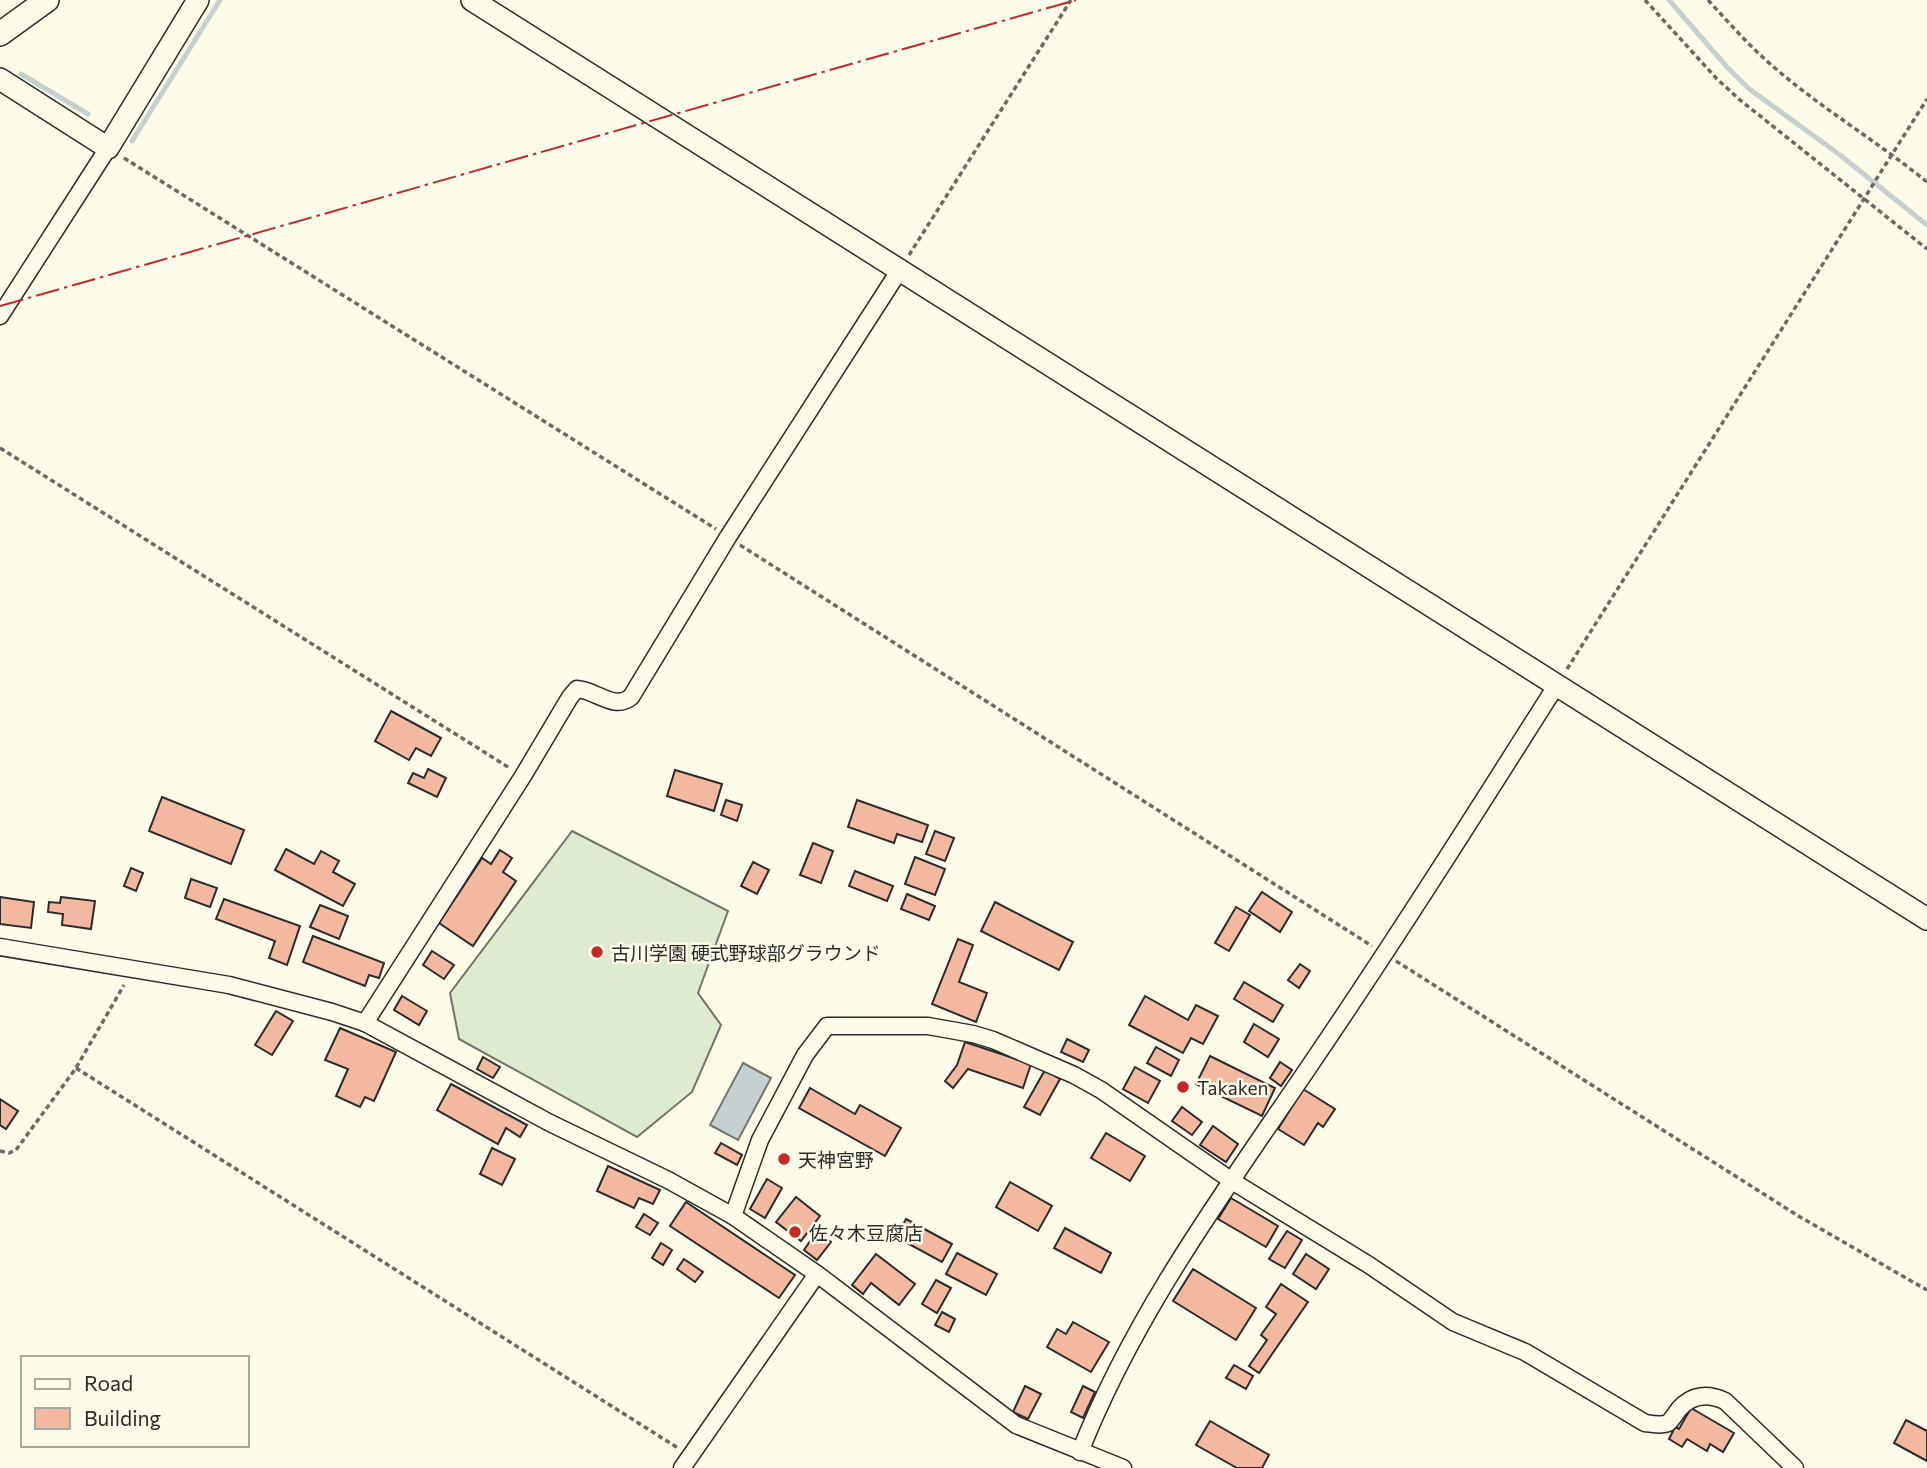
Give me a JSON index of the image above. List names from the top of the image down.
{
  "places": [
    "古川学園 硬式野球部グラウンド",
    "Takaken",
    "天神宮野",
    "佐々木豆腐店"
  ],
  "legend": ["Road", "Building"]
}
